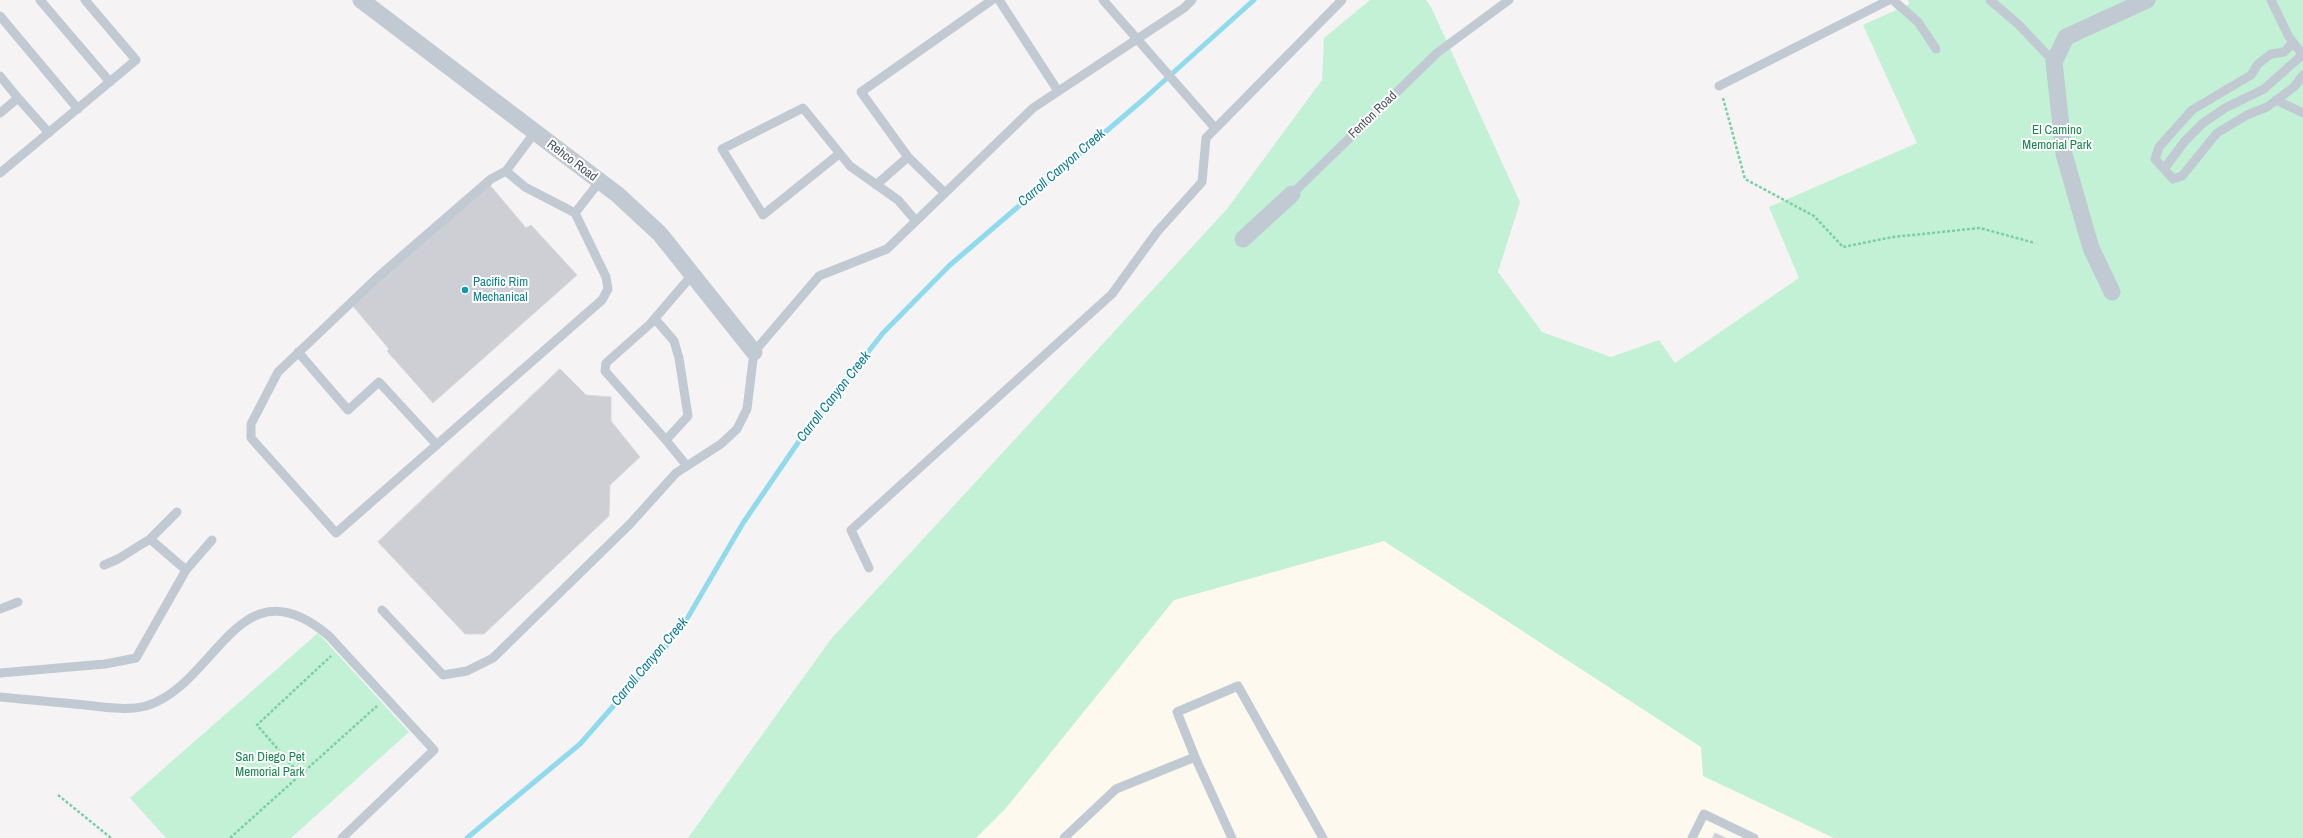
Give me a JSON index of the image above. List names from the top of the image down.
{
  "streets": {
    "street": ["Fenton Road", "Rehco Road"]
  },
  "water": ["Carroll Canyon Creek"],
  "parks": ["El Camino Memorial Park", "San Diego Pet Memorial Park"],
  "places": ["Pacific Rim Mechanical"]
}
